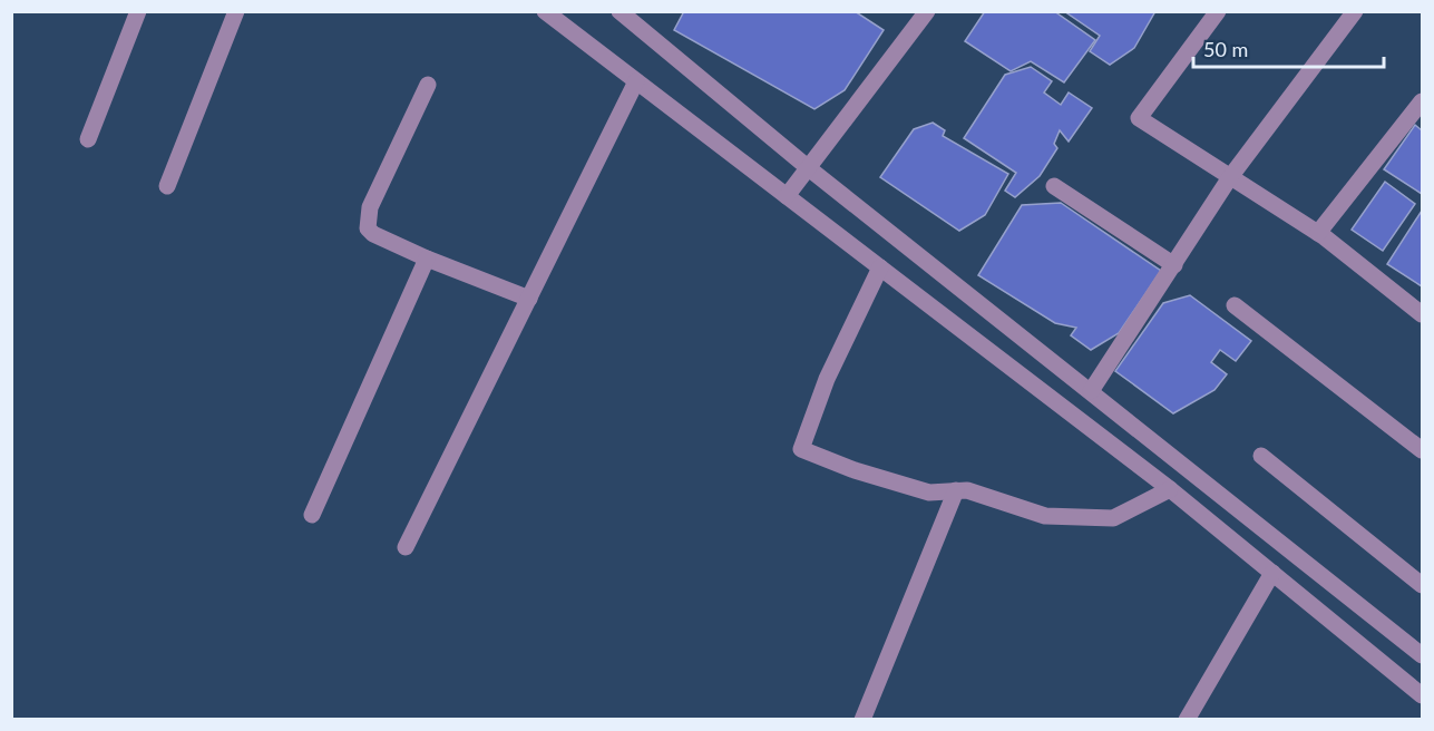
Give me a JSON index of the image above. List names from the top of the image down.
{
  "scale_bar": "50 m"
}
